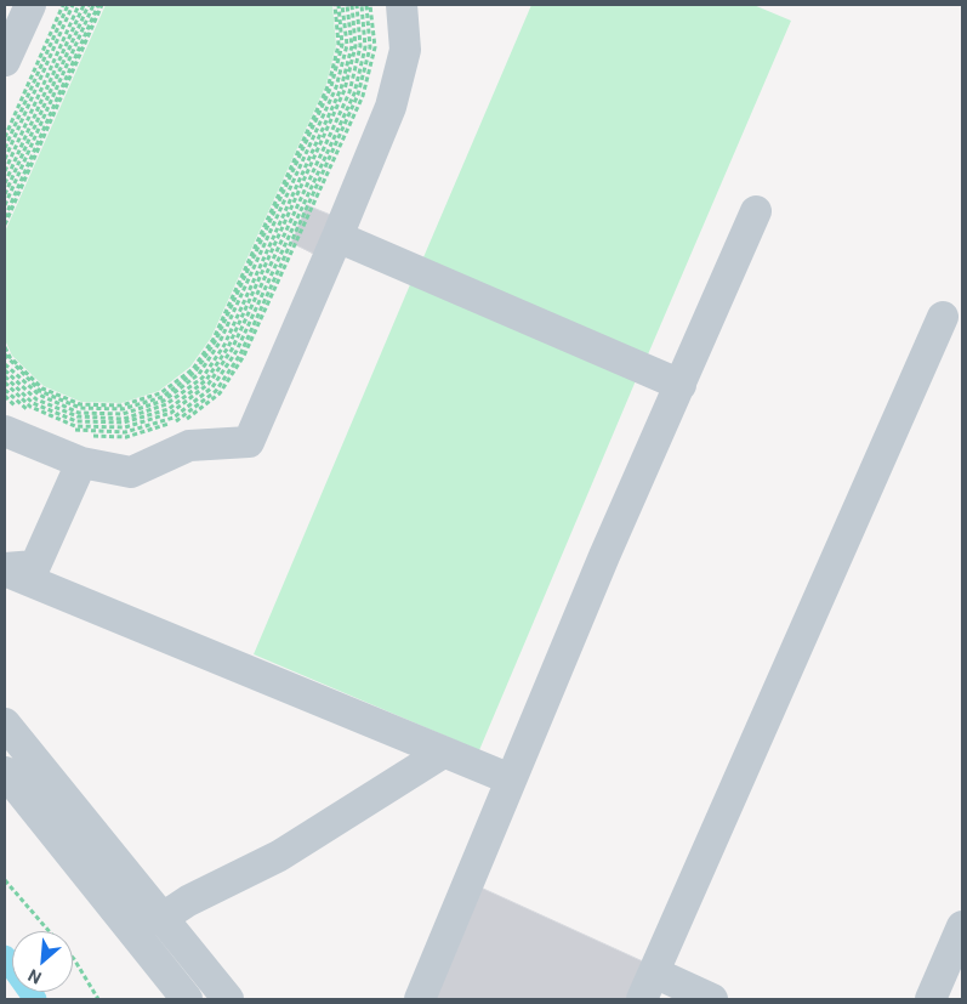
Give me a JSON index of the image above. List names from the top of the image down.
{
  "north": "bottom left"
}
